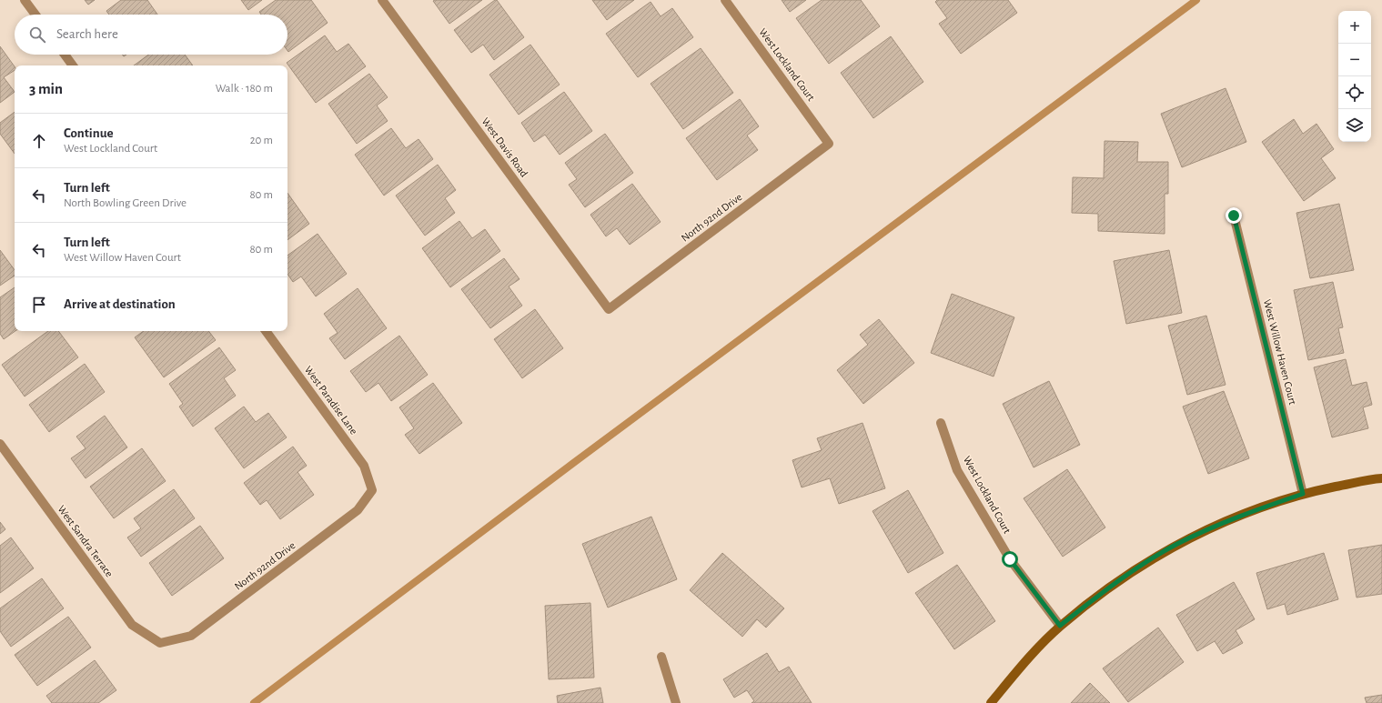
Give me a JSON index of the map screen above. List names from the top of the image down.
{
  "streets": {
    "street": [
      "West Lockland Court",
      "West Davis Road",
      "North 92nd Drive",
      "West Willow Haven Court",
      "West Paradise Lane",
      "West Sandra Terrace"
    ]
  },
  "crossings": [
    ["West Lockland Court", "North 92nd Drive"],
    ["West Davis Road", "North 92nd Drive"],
    ["North 92nd Drive", "West Paradise Lane"],
    ["North 92nd Drive", "West Sandra Terrace"]
  ],
  "page": {
    "map_buttons": ["+", "−"],
    "search": "Search here",
    "heading": ["3 min", "Walk · 180 m"],
    "list": [
      ["Continue", "West Lockland Court", "20 m"],
      ["Turn left", "North Bowling Green Drive", "80 m"],
      ["Turn left", "West Willow Haven Court", "80 m"],
      "Arrive at destination"
    ]
  }
}
